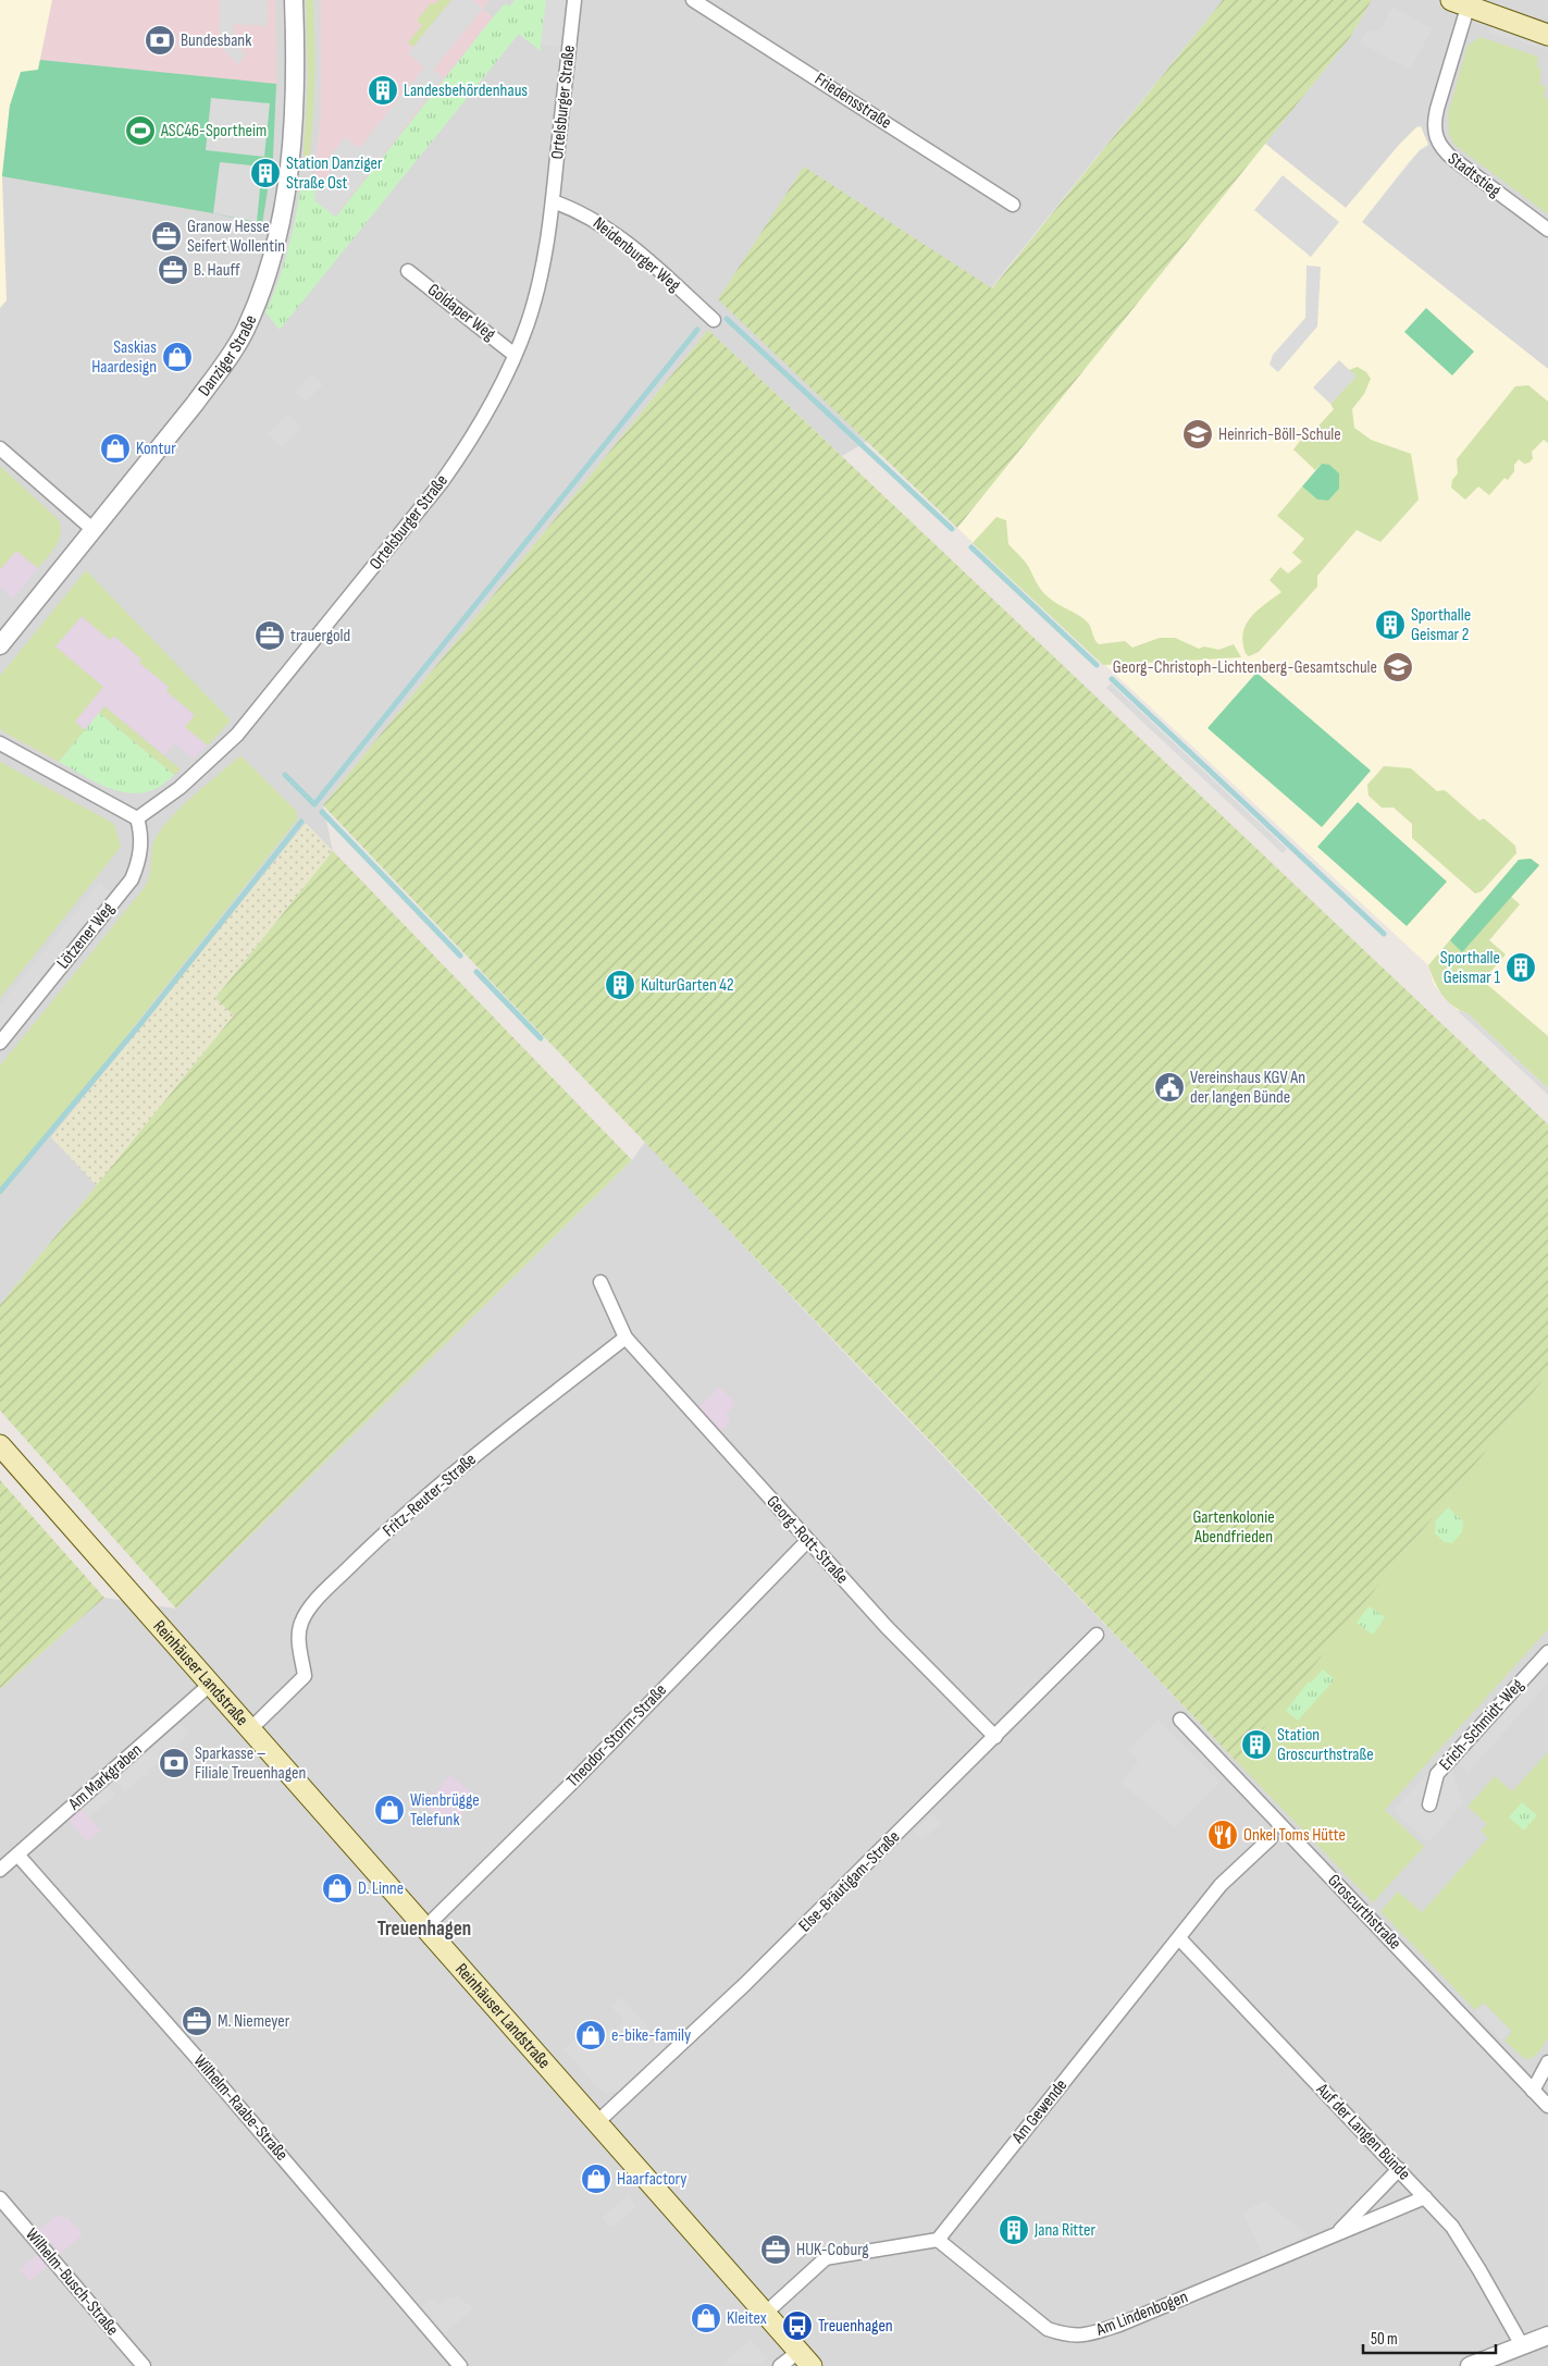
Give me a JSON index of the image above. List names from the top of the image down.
{
  "streets": {
    "main road": ["Reinhäuser Landstraße"],
    "street": [
      "Friedensstraße",
      "Ortelsburger Straße",
      "Stadtstieg",
      "Neidenburger Weg",
      "Goldaper Weg",
      "Danziger Straße",
      "Lötzener Weg",
      "Fritz-Reuter-Straße",
      "Georg-Rott-Straße",
      "Erich-Schmidt-Weg",
      "Theodor-Storm-Straße",
      "Am Markgraben",
      "Else-Bräutigam-Straße",
      "Groscurthstraße",
      "Wilhelm-Raabe-Straße",
      "Am Gewende",
      "Auf der Langen Bünde",
      "Wilhelm-Busch-Straße",
      "Am Lindenbogen"
    ]
  },
  "crossings": [
    ["Ortelsburger Straße", "Neidenburger Weg"],
    ["Ortelsburger Straße", "Goldaper Weg"],
    ["Ortelsburger Straße", "Lötzener Weg"],
    ["Fritz-Reuter-Straße", "Georg-Rott-Straße"],
    ["Fritz-Reuter-Straße", "Reinhäuser Landstraße"],
    ["Georg-Rott-Straße", "Theodor-Storm-Straße"],
    ["Georg-Rott-Straße", "Else-Bräutigam-Straße"],
    ["Reinhäuser Landstraße", "Theodor-Storm-Straße"],
    ["Reinhäuser Landstraße", "Am Markgraben"],
    ["Reinhäuser Landstraße", "Else-Bräutigam-Straße"],
    ["Am Markgraben", "Wilhelm-Raabe-Straße"],
    ["Am Gewende", "Auf der Langen Bünde"],
    ["Am Gewende", "Am Lindenbogen"],
    ["Auf der Langen Bünde", "Am Lindenbogen"]
  ],
  "districts": ["Treuenhagen"],
  "parks": ["Gartenkolonie Abendfrieden"],
  "places": {
    "bank": ["Bundesbank", "Sparkasse – Filiale Treuenhagen"],
    "building": [
      "Landesbehördenhaus",
      "Station Danziger Straße Ost",
      "Sporthalle Geismar 2",
      "Sporthalle Geismar 1",
      "KulturGarten 42",
      "Station Groscurthstraße",
      "Jana Ritter"
    ],
    "sports": ["ASC46-Sportheim"],
    "office": [
      "Granow Hesse Seifert Wollentin",
      "B. Hauff",
      "trauergold",
      "M. Niemeyer",
      "HUK-Coburg"
    ],
    "shop": [
      "Saskias Haardesign",
      "Kontur",
      "Wienbrügge Telefunk",
      "D. Linne",
      "e-bike-family",
      "Haarfactory",
      "Kleitex"
    ],
    "school or university": ["Heinrich-Böll-Schule", "Georg-Christoph-Lichtenberg-Gesamtschule"],
    "public building": ["Vereinshaus KGV An der langen Bünde"],
    "restaurant": ["Onkel Toms Hütte"],
    "bus stop": ["Treuenhagen"]
  },
  "scale_bar": "50 m"
}
